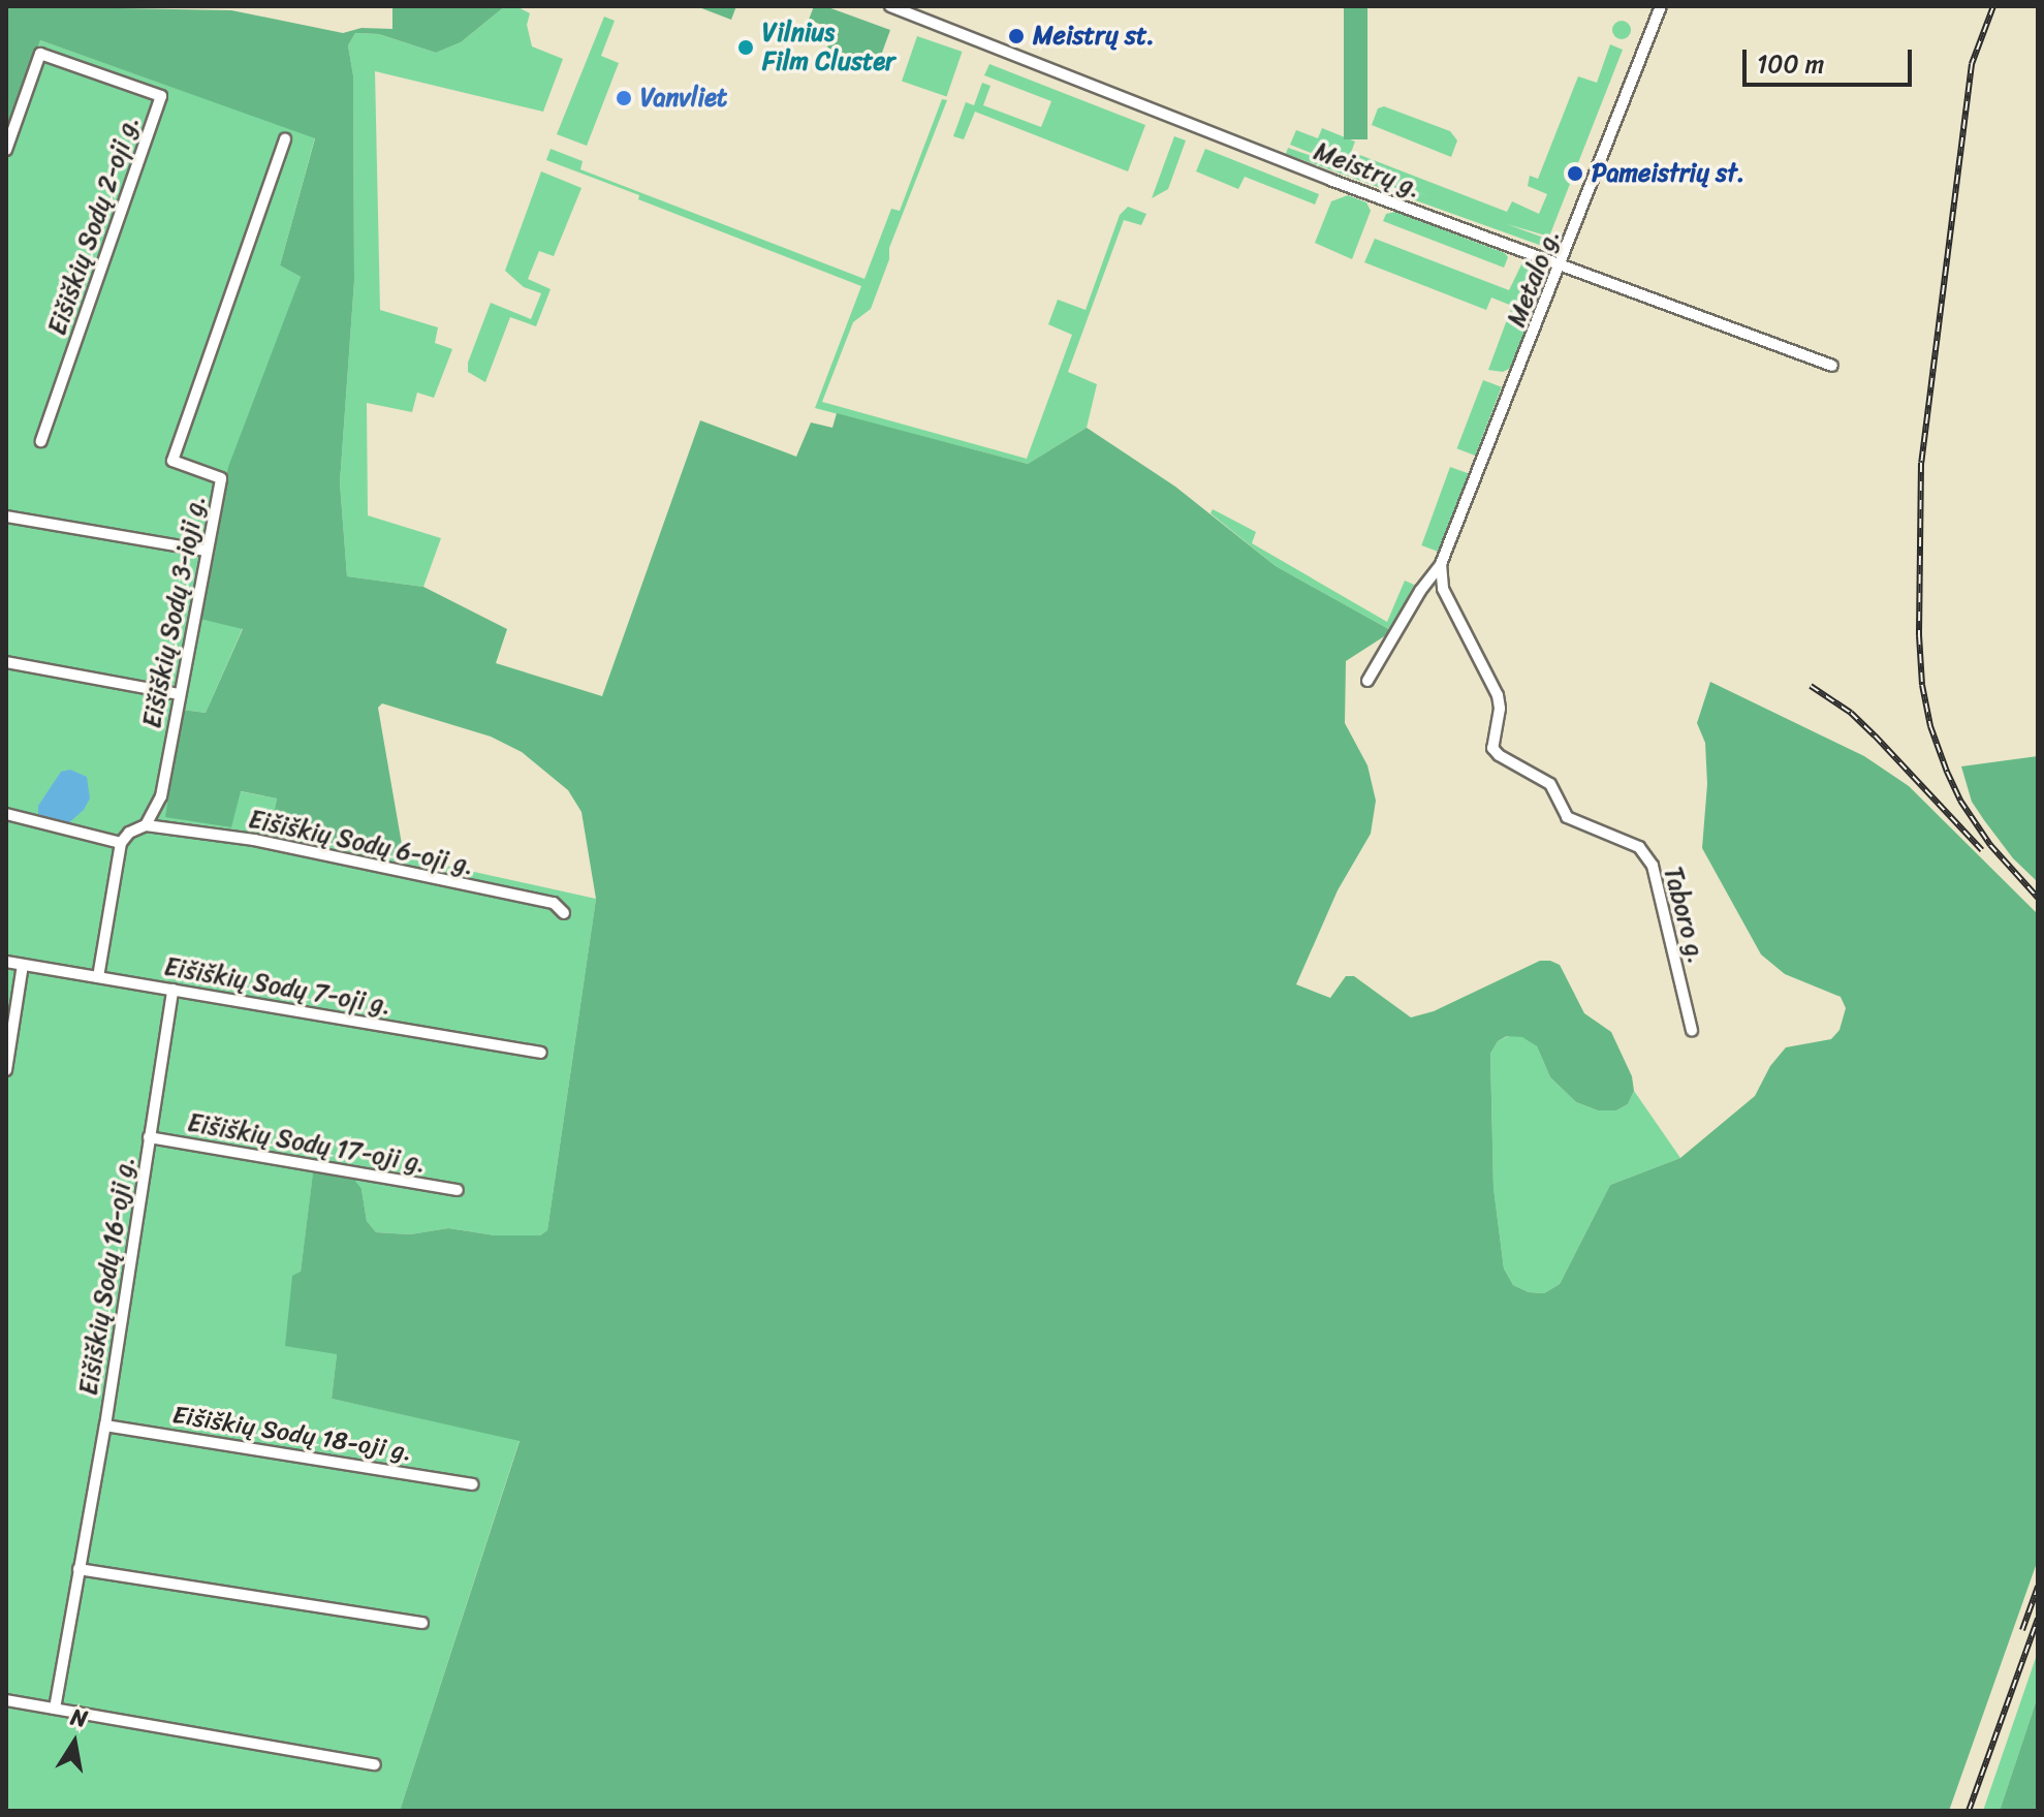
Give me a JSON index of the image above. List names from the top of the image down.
{
  "streets": {
    "street": [
      "Meistrų g.",
      "Eišiškių Sodų 2-oji g.",
      "Metalo g.",
      "Eišiškių Sodų 3-ioji g.",
      "Eišiškių Sodų 6-oji g.",
      "Taboro g.",
      "Eišiškių Sodų 7-oji g.",
      "Eišiškių Sodų 17-oji g.",
      "Eišiškių Sodų 16-oji g.",
      "Eišiškių Sodų 18-oji g."
    ]
  },
  "crossings": [
    ["Meistrų g.", "Metalo g."],
    ["Metalo g.", "Taboro g."],
    ["Eišiškių Sodų 3-ioji g.", "Eišiškių Sodų 6-oji g."],
    ["Eišiškių Sodų 7-oji g.", "Eišiškių Sodų 16-oji g."],
    ["Eišiškių Sodų 17-oji g.", "Eišiškių Sodų 16-oji g."],
    ["Eišiškių Sodų 16-oji g.", "Eišiškių Sodų 18-oji g."]
  ],
  "places": [
    "Meistrų st.",
    "Vilnius Film Cluster",
    "Vanvliet",
    "Pameistrių st."
  ],
  "scale_bar": "100 m",
  "north": "top"
}
